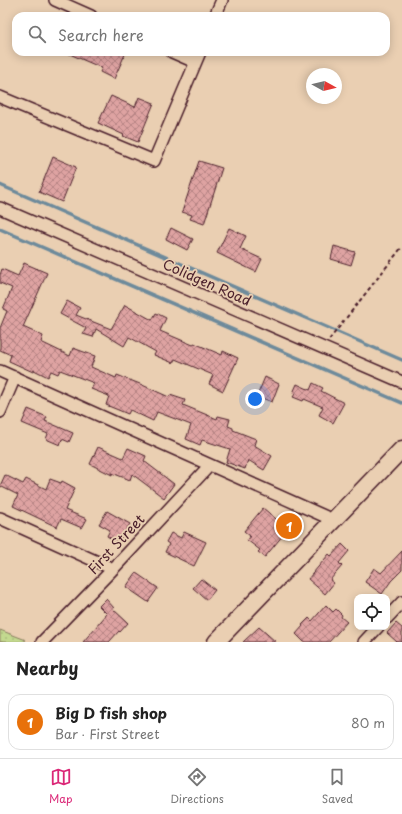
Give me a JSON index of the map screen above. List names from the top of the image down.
{
  "streets": {
    "street": ["Colidgen Road", "First Street"]
  },
  "north": "right",
  "page": {
    "search": "Search here",
    "pins": "1",
    "heading": "Nearby",
    "list": [
      {
        "mark": "1",
        "name": "Big D fish shop",
        "note": "Bar · First Street",
        "value": "80 m"
      }
    ],
    "nav": ["Map", "Directions", "Saved"]
  }
}
